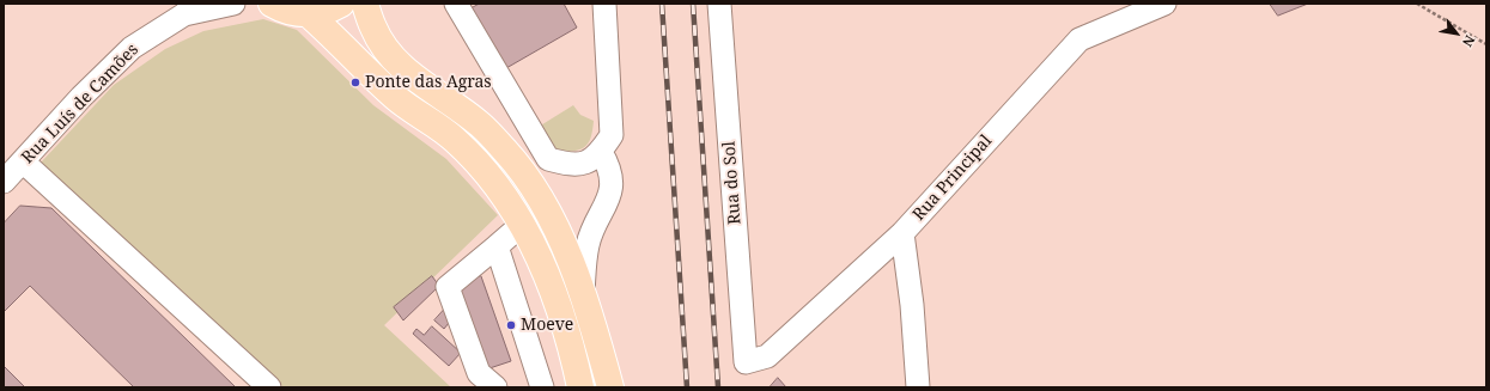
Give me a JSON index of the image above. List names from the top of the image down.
{
  "streets": {
    "street": ["Rua Luís de Camões", "Rua Principal", "Rua do Sol"]
  },
  "crossings": [
    ["Rua Principal", "Rua do Sol"]
  ],
  "places": ["Ponte das Agras", "Moeve"],
  "north": "bottom right"
}
